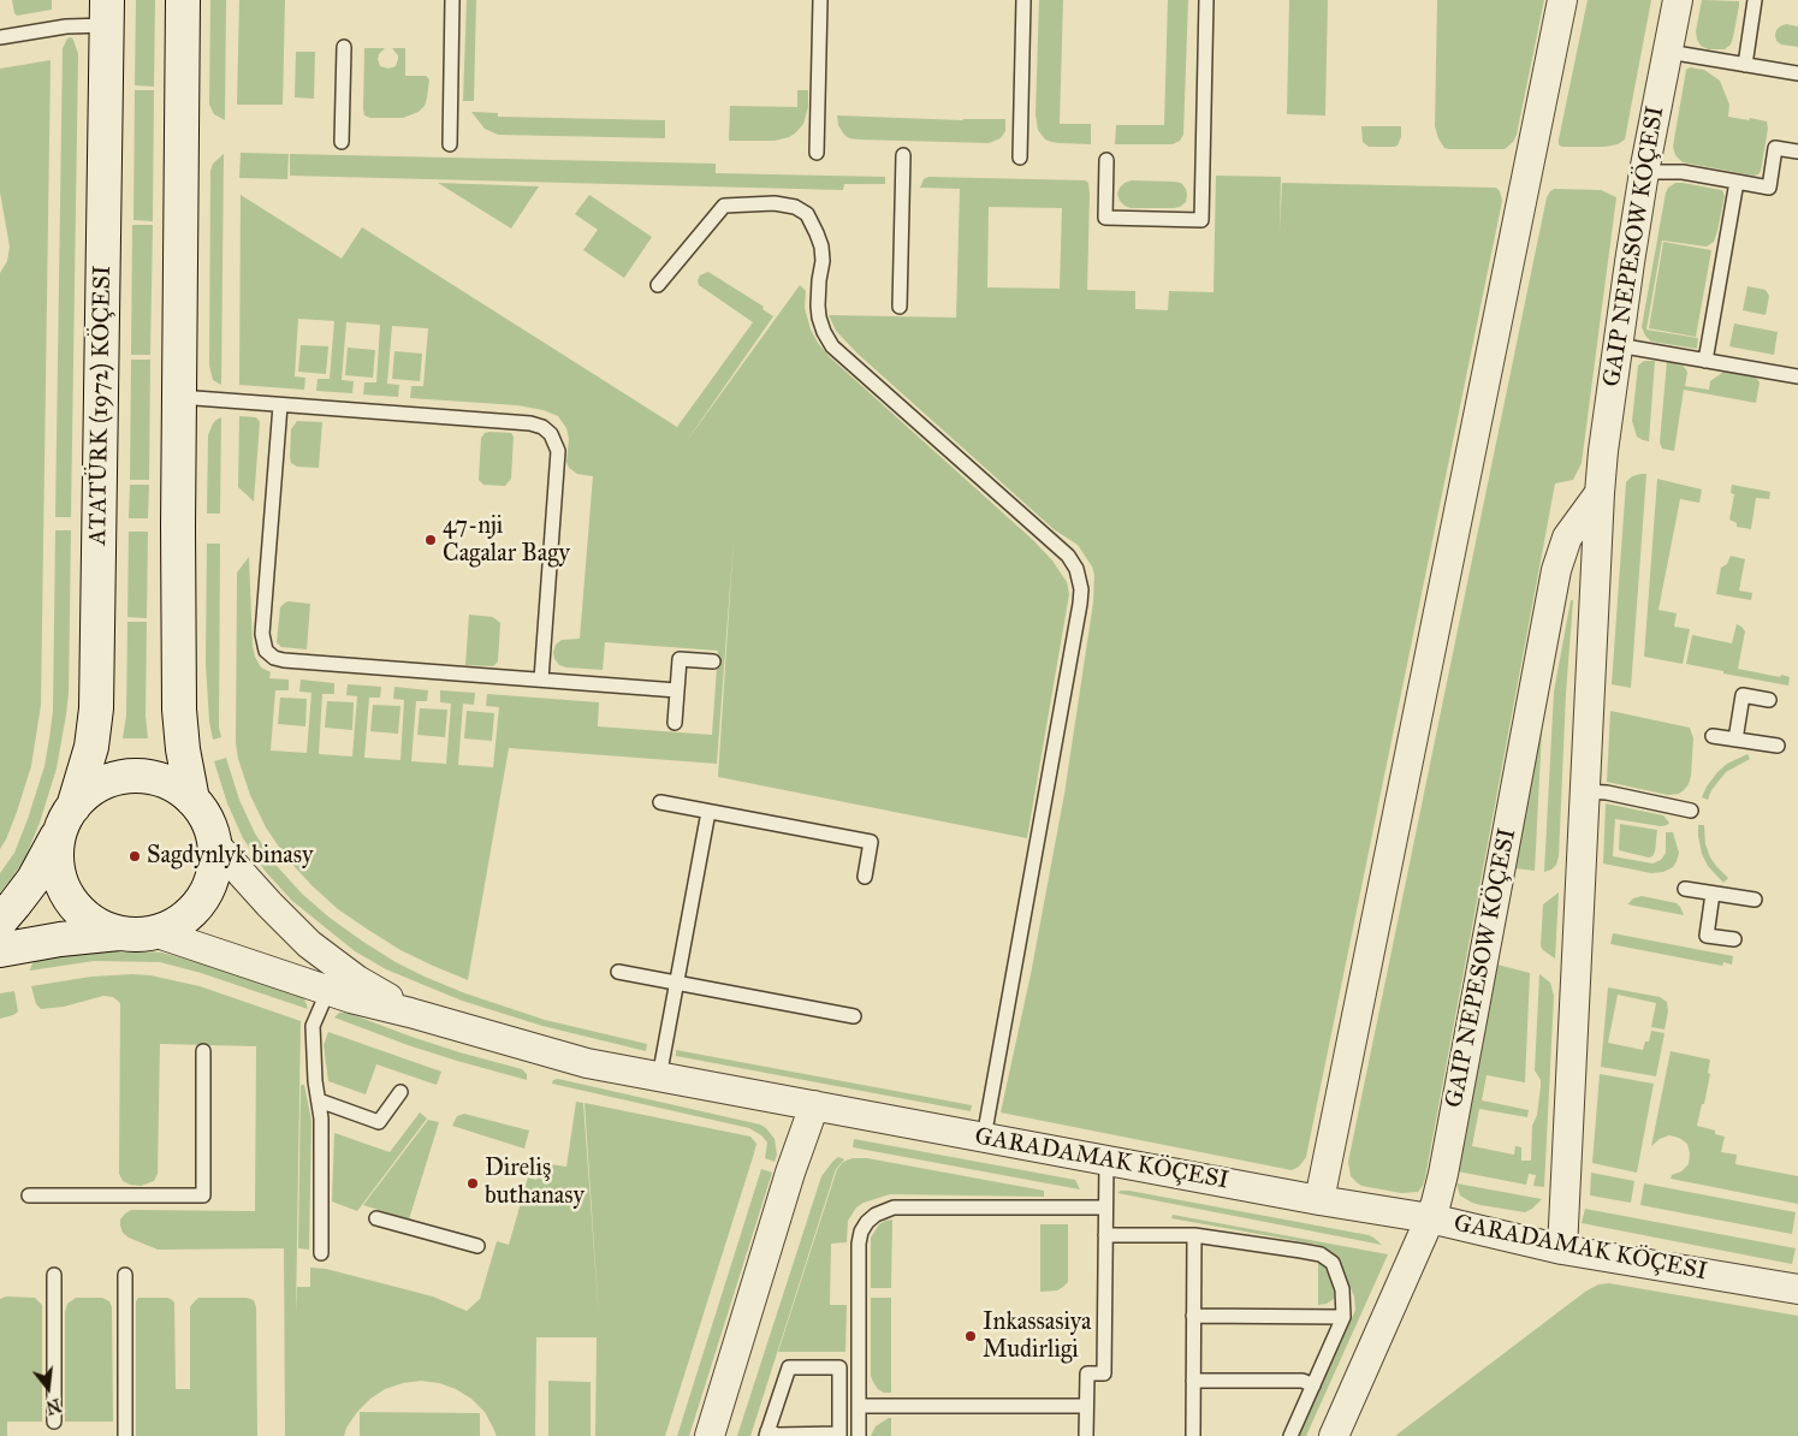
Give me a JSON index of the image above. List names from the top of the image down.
{
  "streets": {
    "main road": ["ATATÜRK (1972) KÖÇESI"],
    "street": ["GAIP NEPESOW KÖÇESI", "GARADAMAK KÖÇESI"]
  },
  "crossings": [
    ["GAIP NEPESOW KÖÇESI", "GARADAMAK KÖÇESI"],
    ["ATATÜRK (1972) KÖÇESI", "GARADAMAK KÖÇESI"]
  ],
  "places": [
    "47-nji Cagalar Bagy",
    "Sagdynlyk binasy",
    "Direliş buthanasy",
    "Inkassasiya Mudirligi"
  ],
  "north": "bottom"
}
